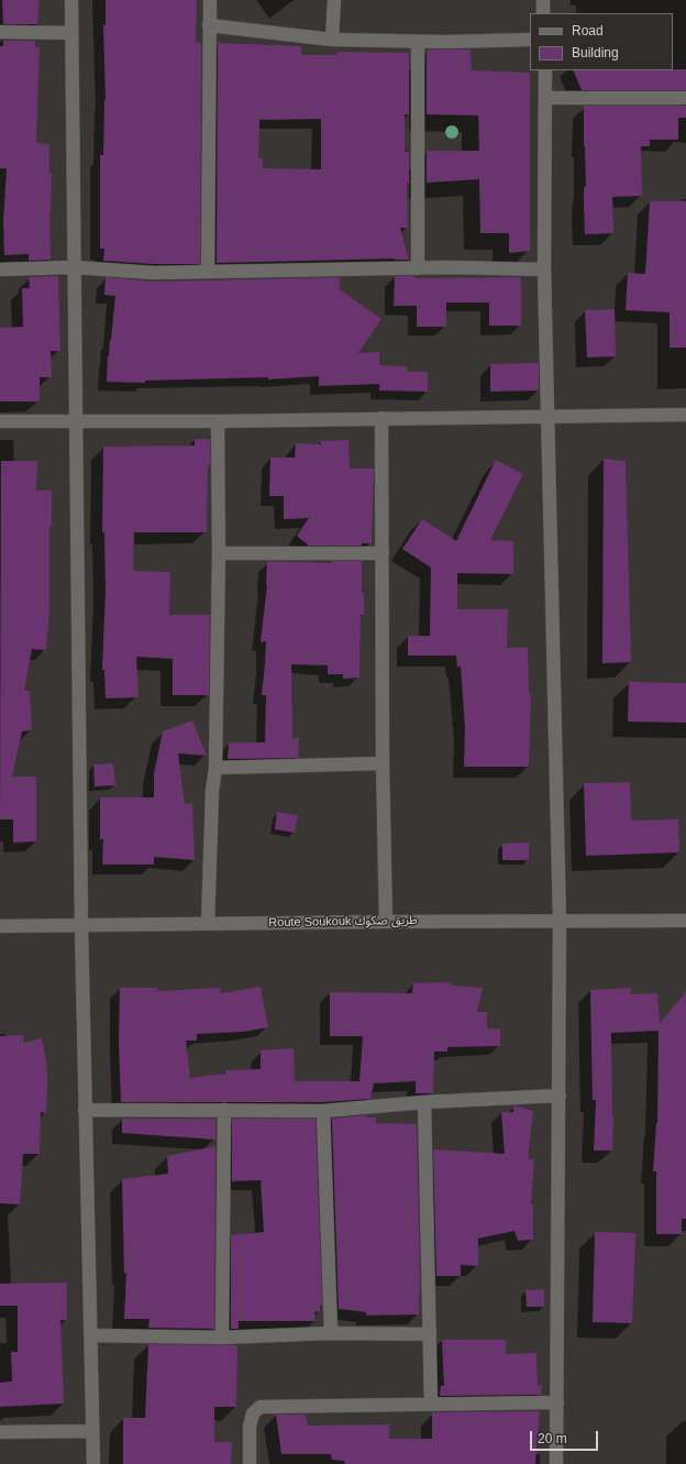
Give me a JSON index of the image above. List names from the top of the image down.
{
  "streets": {
    "street": ["Route Soukouk طريق صكوك"]
  },
  "legend": ["Road", "Building"],
  "scale_bar": "20 m"
}
